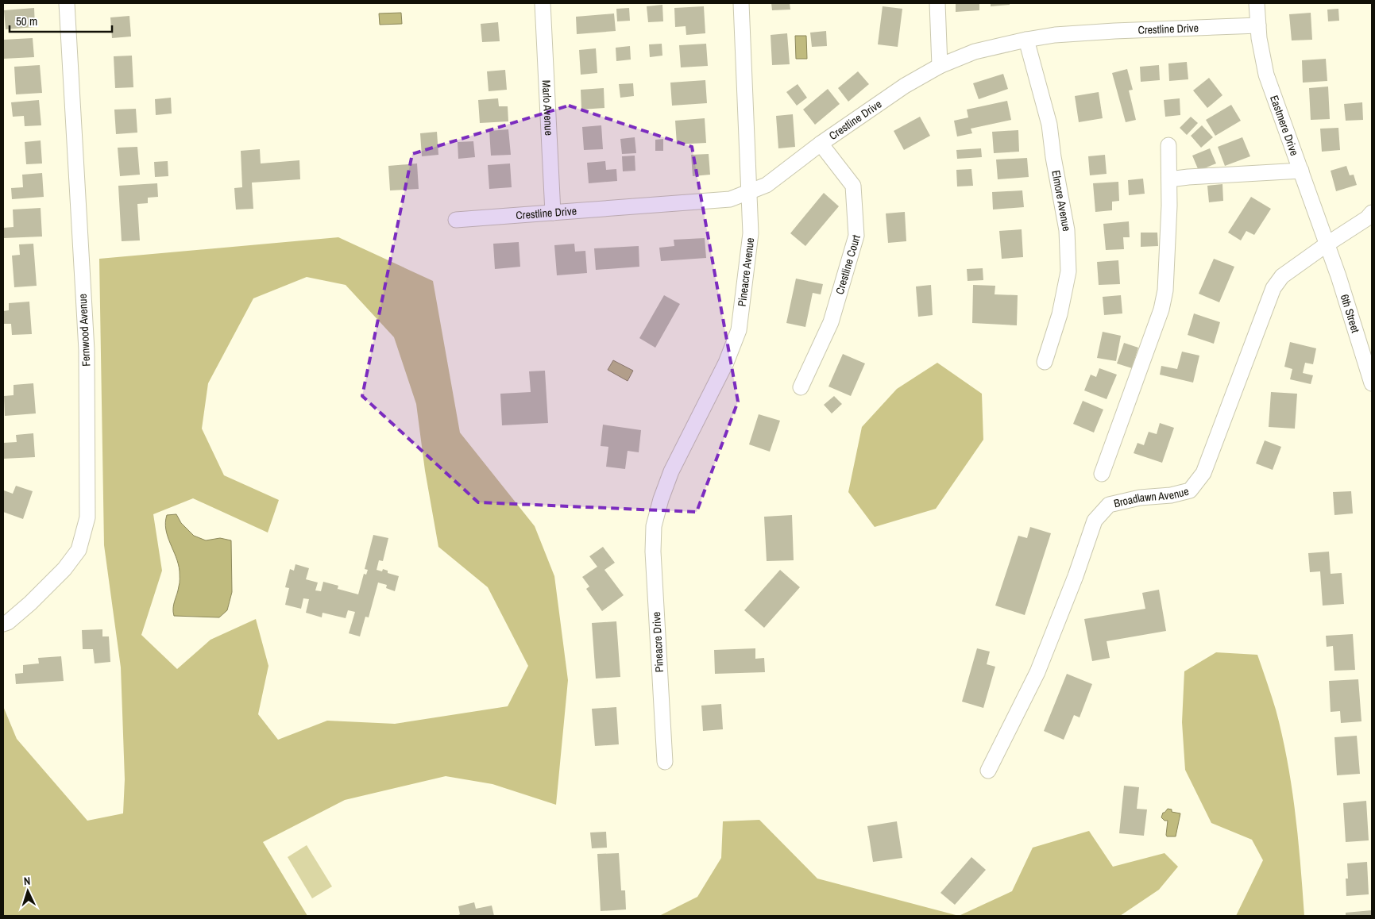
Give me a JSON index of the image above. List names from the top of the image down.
{
  "streets": {
    "street": [
      "Crestline Drive",
      "Marlo Avenue",
      "Eastmere Drive",
      "Elmore Avenue",
      "Crestline Court",
      "Pineacre Avenue",
      "6th Street",
      "Fernwood Avenue",
      "Broadlawn Avenue",
      "Pineacre Drive"
    ]
  },
  "crossings": [
    ["Crestline Drive", "Marlo Avenue"],
    ["Crestline Drive", "Eastmere Drive"],
    ["Crestline Drive", "Elmore Avenue"],
    ["Crestline Drive", "Crestline Court"],
    ["Crestline Drive", "Pineacre Avenue"],
    ["Eastmere Drive", "6th Street"],
    ["Eastmere Drive", "Broadlawn Avenue"],
    ["Pineacre Avenue", "Pineacre Drive"],
    ["6th Street", "Broadlawn Avenue"]
  ],
  "scale_bar": "50 m",
  "north": "top"
}
